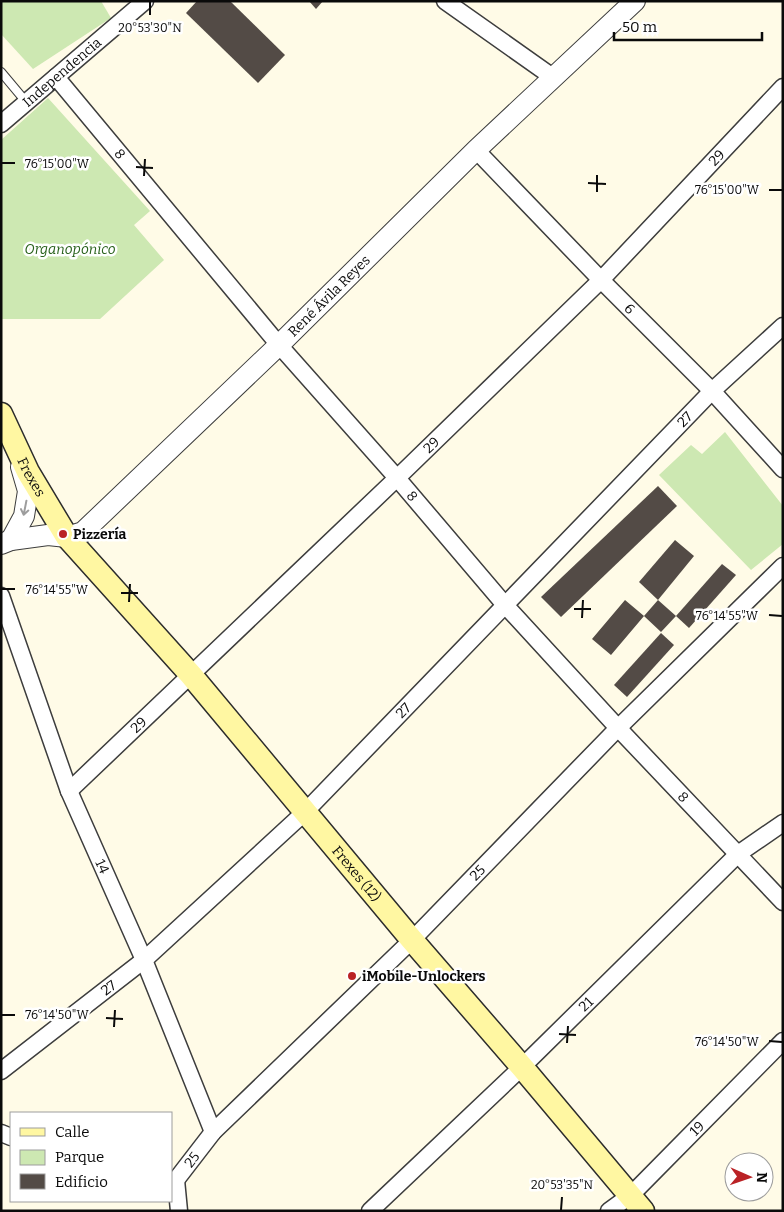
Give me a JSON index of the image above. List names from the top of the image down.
{
  "streets": {
    "main road": ["Frexes", "Frexes (12)"],
    "street": [
      "Independencia",
      "8",
      "29",
      "René Ávila Reyes",
      "6",
      "27",
      "14",
      "25",
      "21",
      "19"
    ]
  },
  "crossings": [
    ["Independencia", "8"],
    ["8", "29"],
    ["8", "René Ávila Reyes"],
    ["8", "27"],
    ["8", "25"],
    ["8", "21"],
    ["29", "6"],
    ["29", "14"],
    ["29", "Frexes (12)"],
    ["René Ávila Reyes", "6"],
    ["René Ávila Reyes", "Frexes"],
    ["René Ávila Reyes", "Frexes (12)"],
    ["6", "27"],
    ["27", "14"],
    ["27", "Frexes (12)"],
    ["Frexes", "Frexes (12)"],
    ["14", "25"],
    ["25", "Frexes (12)"],
    ["Frexes (12)", "21"],
    ["Frexes (12)", "19"]
  ],
  "parks": ["Organopónico"],
  "places": ["Pizzería", "iMobile-Unlockers"],
  "legend": ["Calle", "Parque", "Edificio"],
  "scale_bar": "50 m",
  "north": "right",
  "coordinates": [
    "20°53'30\"N",
    "76°15'00\"W",
    "76°14'55\"W",
    "76°14'50\"W",
    "20°53'35\"N"
  ]
}
